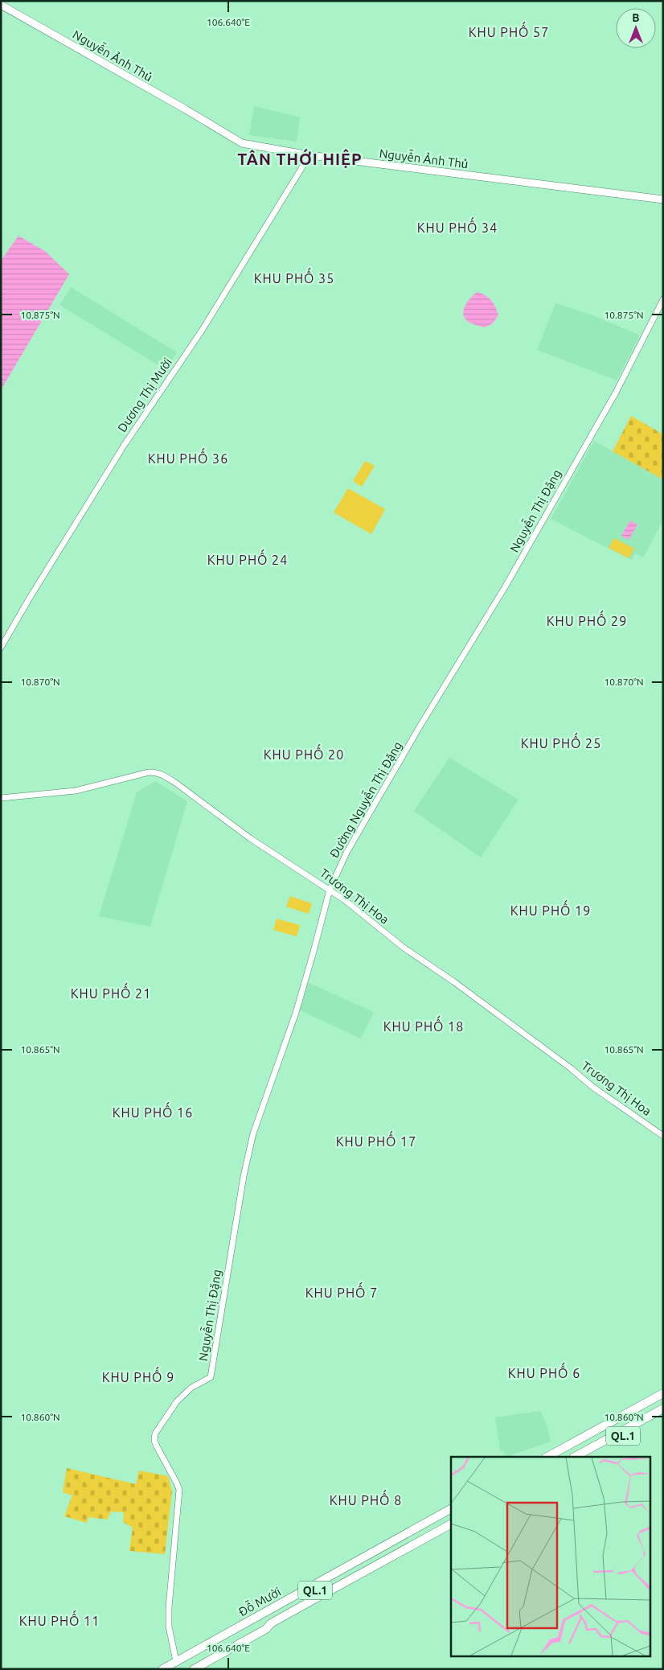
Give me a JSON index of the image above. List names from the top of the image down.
{
  "streets": {
    "highway": ["QL.1", "Đỗ Mười"],
    "main road": ["Nguyễn Ảnh Thủ"],
    "street": [
      "Dương Thị Mười",
      "Nguyễn Thị Đặng",
      "Đường Nguyễn Thị Đặng",
      "Trương Thị Hoa"
    ]
  },
  "crossings": [
    ["Nguyễn Ảnh Thủ", "Dương Thị Mười"],
    ["Nguyễn Thị Đặng", "Đường Nguyễn Thị Đặng"],
    ["Nguyễn Thị Đặng", "Đỗ Mười"],
    ["Đường Nguyễn Thị Đặng", "Trương Thị Hoa"]
  ],
  "districts": [
    "KHU PHỐ 57",
    "TÂN THỚI HIỆP",
    "KHU PHỐ 34",
    "KHU PHỐ 35",
    "KHU PHỐ 36",
    "KHU PHỐ 24",
    "KHU PHỐ 29",
    "KHU PHỐ 25",
    "KHU PHỐ 20",
    "KHU PHỐ 19",
    "KHU PHỐ 21",
    "KHU PHỐ 18",
    "KHU PHỐ 16",
    "KHU PHỐ 17",
    "KHU PHỐ 7",
    "KHU PHỐ 6",
    "KHU PHỐ 9",
    "KHU PHỐ 8",
    "KHU PHỐ 11"
  ],
  "north": "top",
  "coordinates": [
    "106.640°E",
    "10.875°N",
    "10.870°N",
    "10.865°N",
    "10.860°N"
  ]
}
